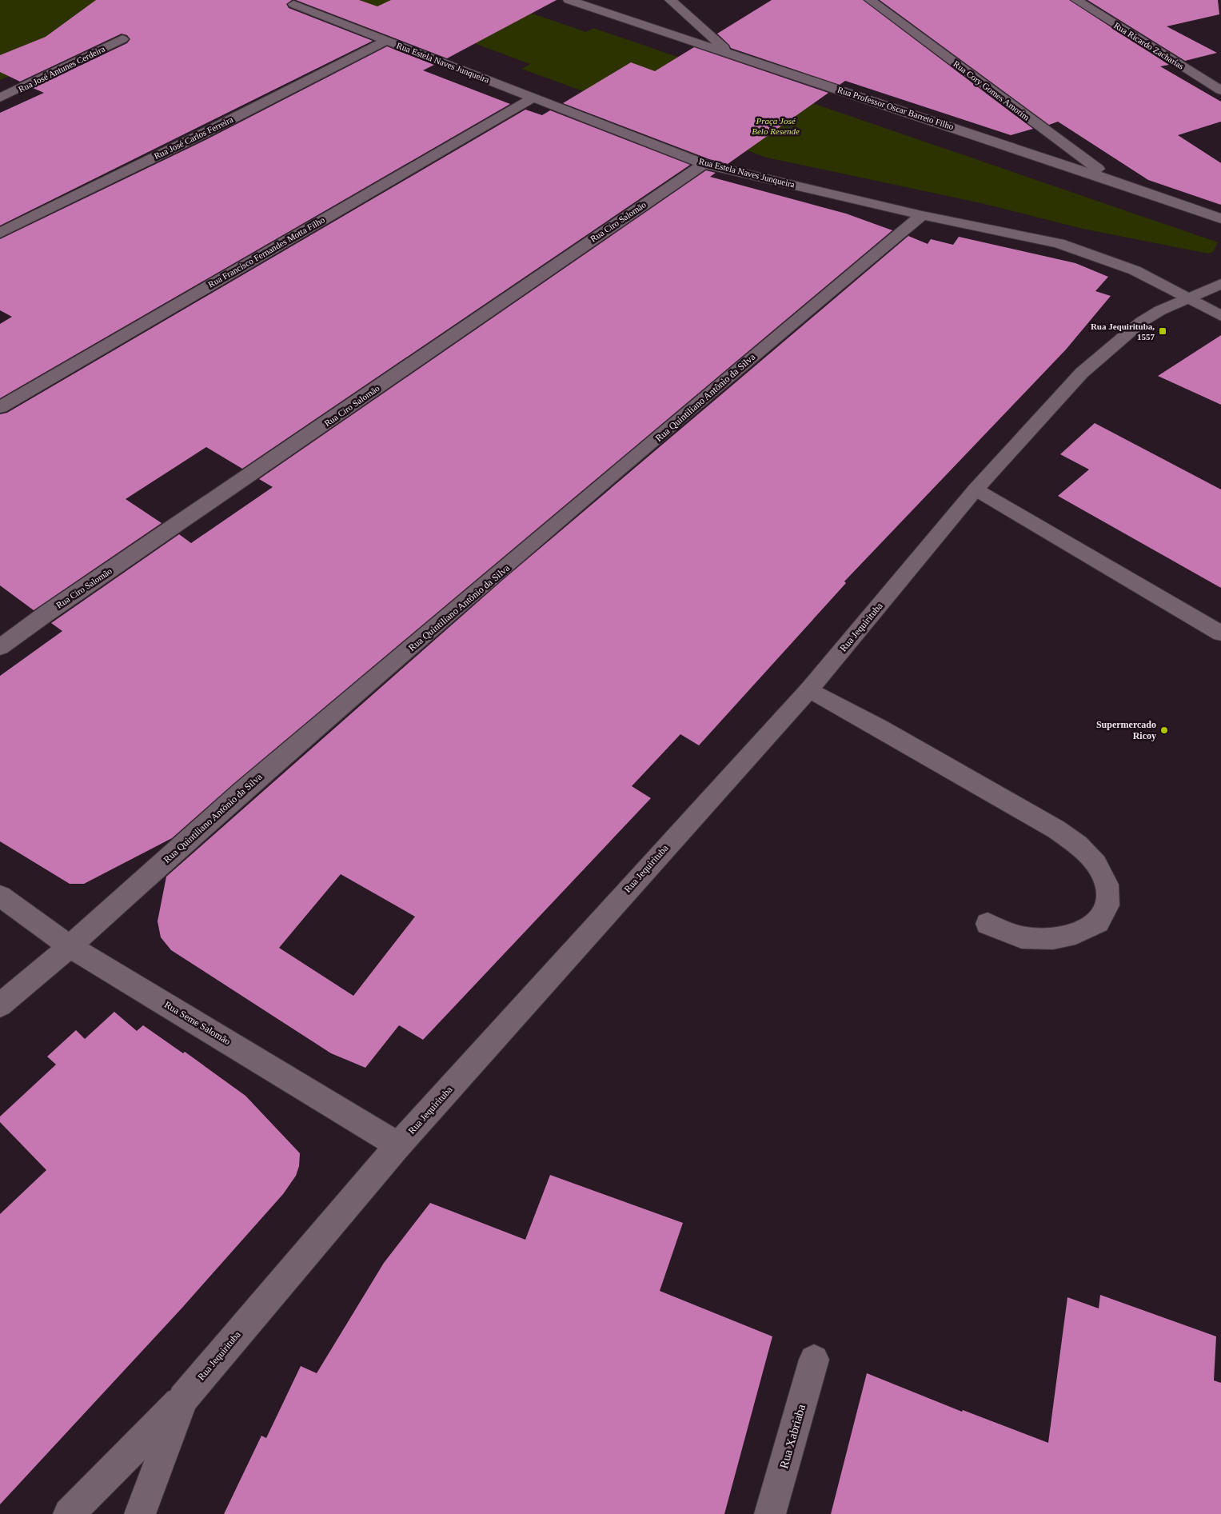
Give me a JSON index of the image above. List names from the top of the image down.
{
  "streets": {
    "street": [
      "Rua Ricardo Zacharias",
      "Rua Estela Naves Junqueira",
      "Rua José Antunes Cerdeira",
      "Rua Cory Gomes Amorim",
      "Rua Professor Oscar Barreto Filho",
      "Rua José Carlos Ferreira",
      "Rua Ciro Salomão",
      "Rua Francisco Fernandes Motta Filho",
      "Rua Quintiliano Antônio da Silva",
      "Rua Jequirituba",
      "Rua Seme Salomão",
      "Rua Xabriaba"
    ]
  },
  "crossings": [
    ["Rua Estela Naves Junqueira", "Rua José Carlos Ferreira"],
    ["Rua Estela Naves Junqueira", "Rua Ciro Salomão"],
    ["Rua Estela Naves Junqueira", "Rua Francisco Fernandes Motta Filho"],
    ["Rua Estela Naves Junqueira", "Rua Quintiliano Antônio da Silva"],
    ["Rua Estela Naves Junqueira", "Rua Jequirituba"],
    ["Rua Cory Gomes Amorim", "Rua Professor Oscar Barreto Filho"],
    ["Rua Quintiliano Antônio da Silva", "Rua Seme Salomão"],
    ["Rua Jequirituba", "Rua Seme Salomão"]
  ],
  "parks": ["Praça José Belo Resende"],
  "places": {
    "transit": ["Rua Jequirituba, 1557"],
    "other": ["Supermercado Ricoy"]
  }
}
